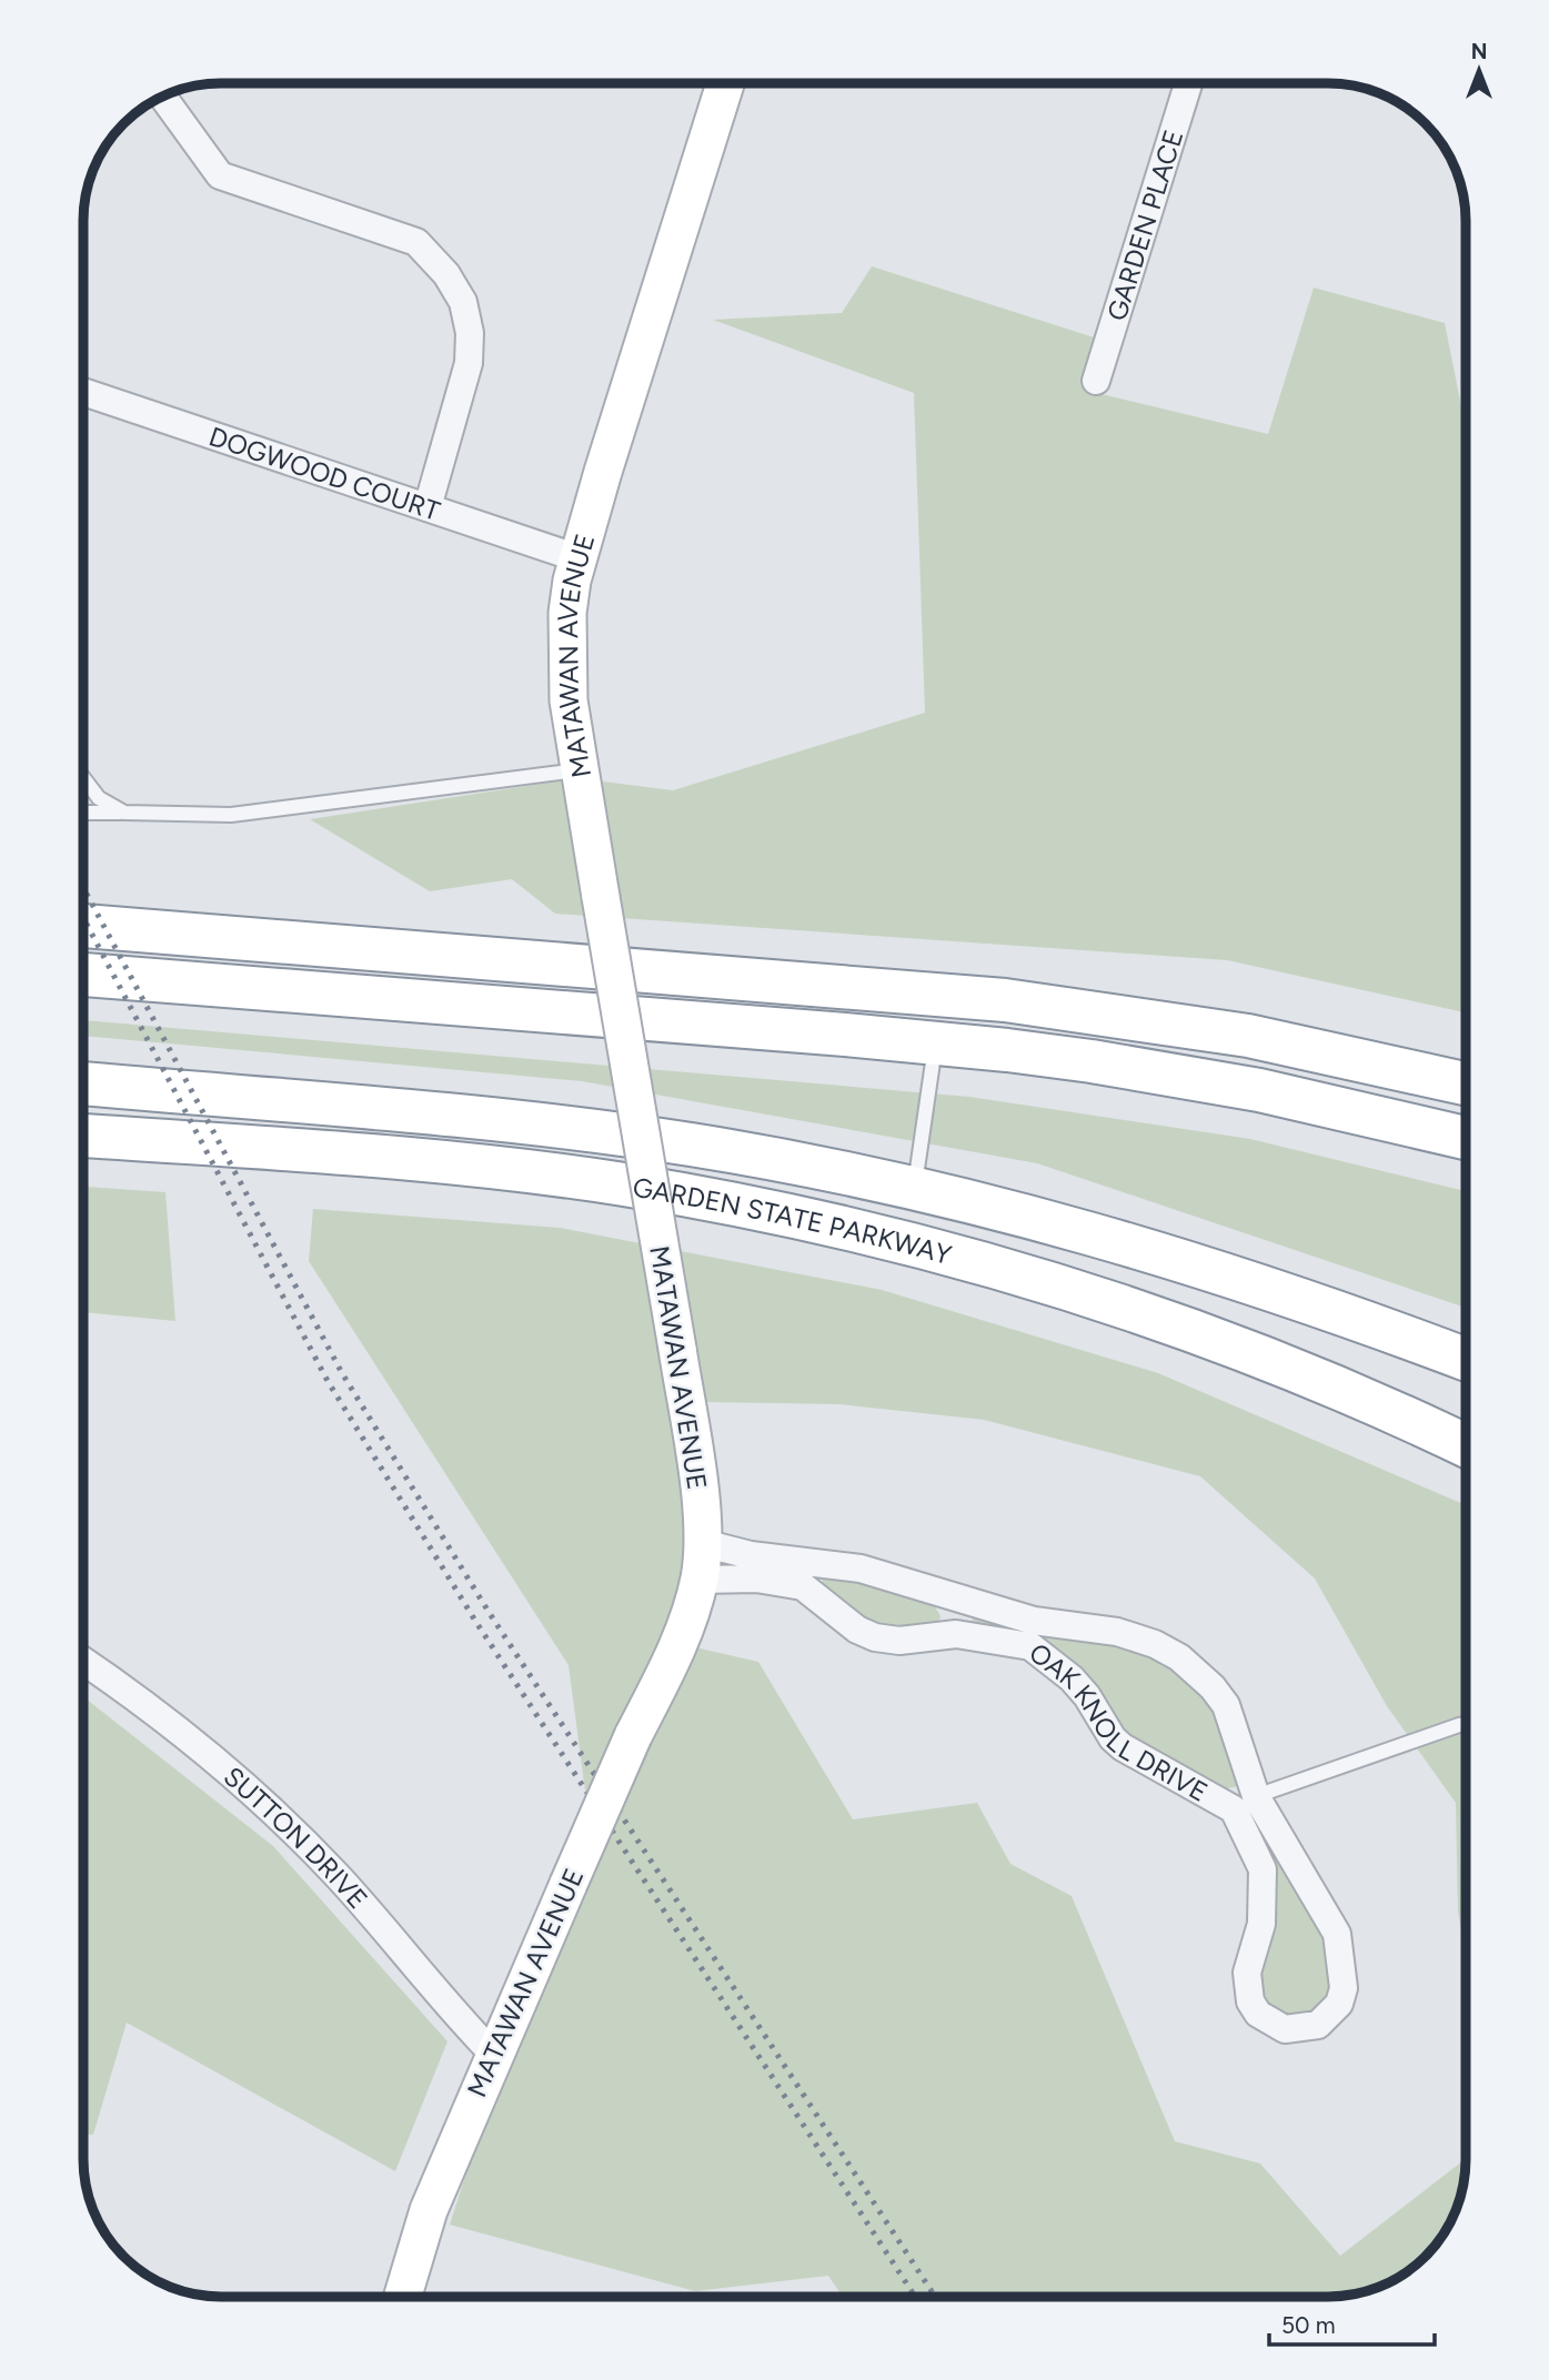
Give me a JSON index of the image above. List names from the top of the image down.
{
  "streets": {
    "highway": ["GARDEN STATE PARKWAY"],
    "street": [
      "GARDEN PLACE",
      "DOGWOOD COURT",
      "MATAWAN AVENUE",
      "OAK KNOLL DRIVE",
      "SUTTON DRIVE"
    ]
  },
  "crossings": [
    ["DOGWOOD COURT", "MATAWAN AVENUE"],
    ["MATAWAN AVENUE", "OAK KNOLL DRIVE"],
    ["MATAWAN AVENUE", "SUTTON DRIVE"]
  ],
  "scale_bar": "50 m",
  "north": "top"
}
